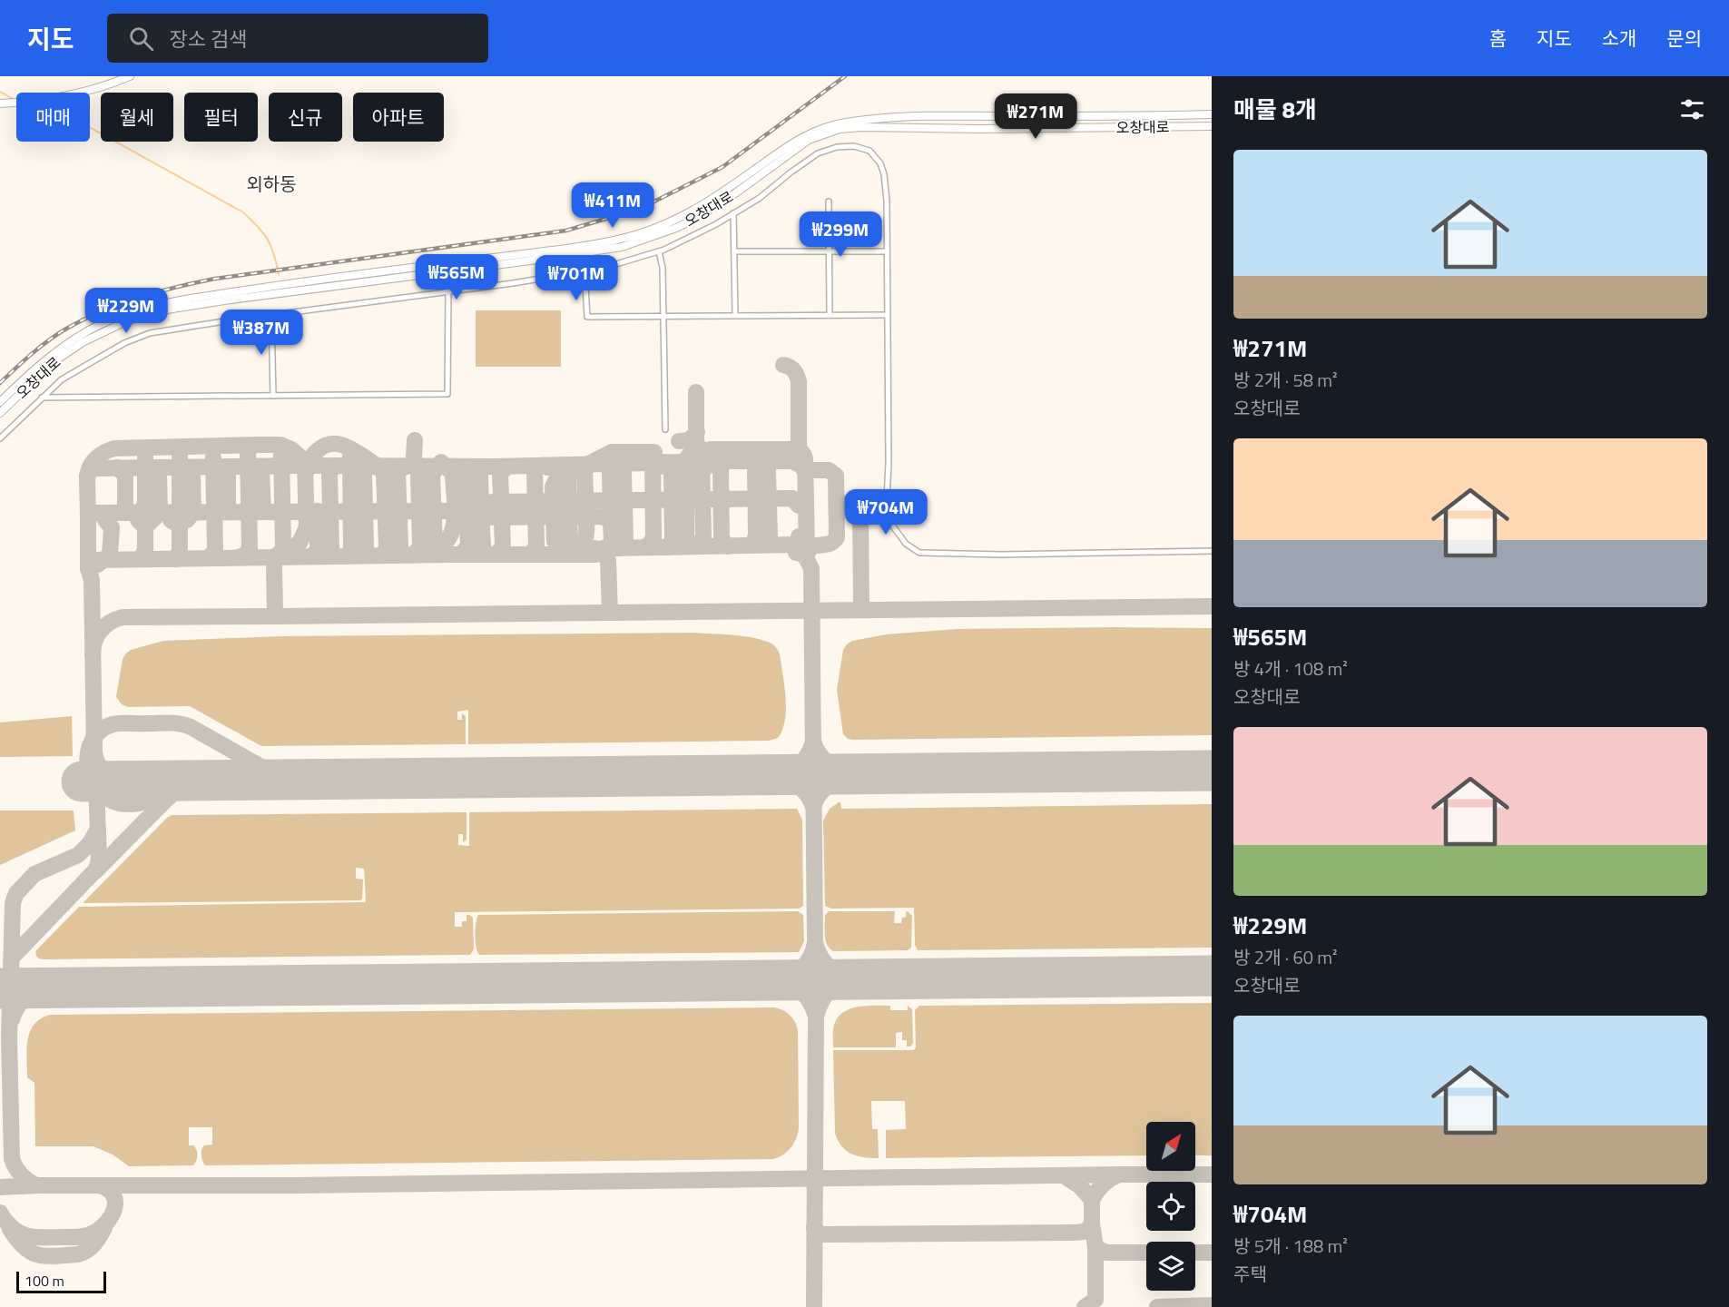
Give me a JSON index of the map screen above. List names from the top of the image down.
{
  "streets": {
    "main road": ["오창대로"]
  },
  "districts": ["외하동"],
  "scale_bar": "100 m",
  "north": "top right",
  "page": {
    "header": "지도",
    "search": "장소 검색",
    "nav": [
      "홈",
      "지도",
      "소개",
      "문의"
    ],
    "heading": "매물 8개",
    "chip": [
      "매매",
      "월세",
      "필터",
      "신규",
      "아파트"
    ],
    "price": [
      "₩271M",
      "₩411M",
      "₩299M",
      "₩565M",
      "₩701M",
      "₩229M",
      "₩387M",
      "₩704M"
    ],
    "list": [
      {
        "name": "₩271M",
        "note": "방 2개 · 58 m² · 오창대로"
      },
      {
        "name": "₩565M",
        "note": "방 4개 · 108 m² · 오창대로"
      },
      {
        "name": "₩229M",
        "note": "방 2개 · 60 m² · 오창대로"
      },
      {
        "name": "₩704M",
        "note": "방 5개 · 188 m² · 주택"
      }
    ],
    "scale": "100 m"
  }
}
